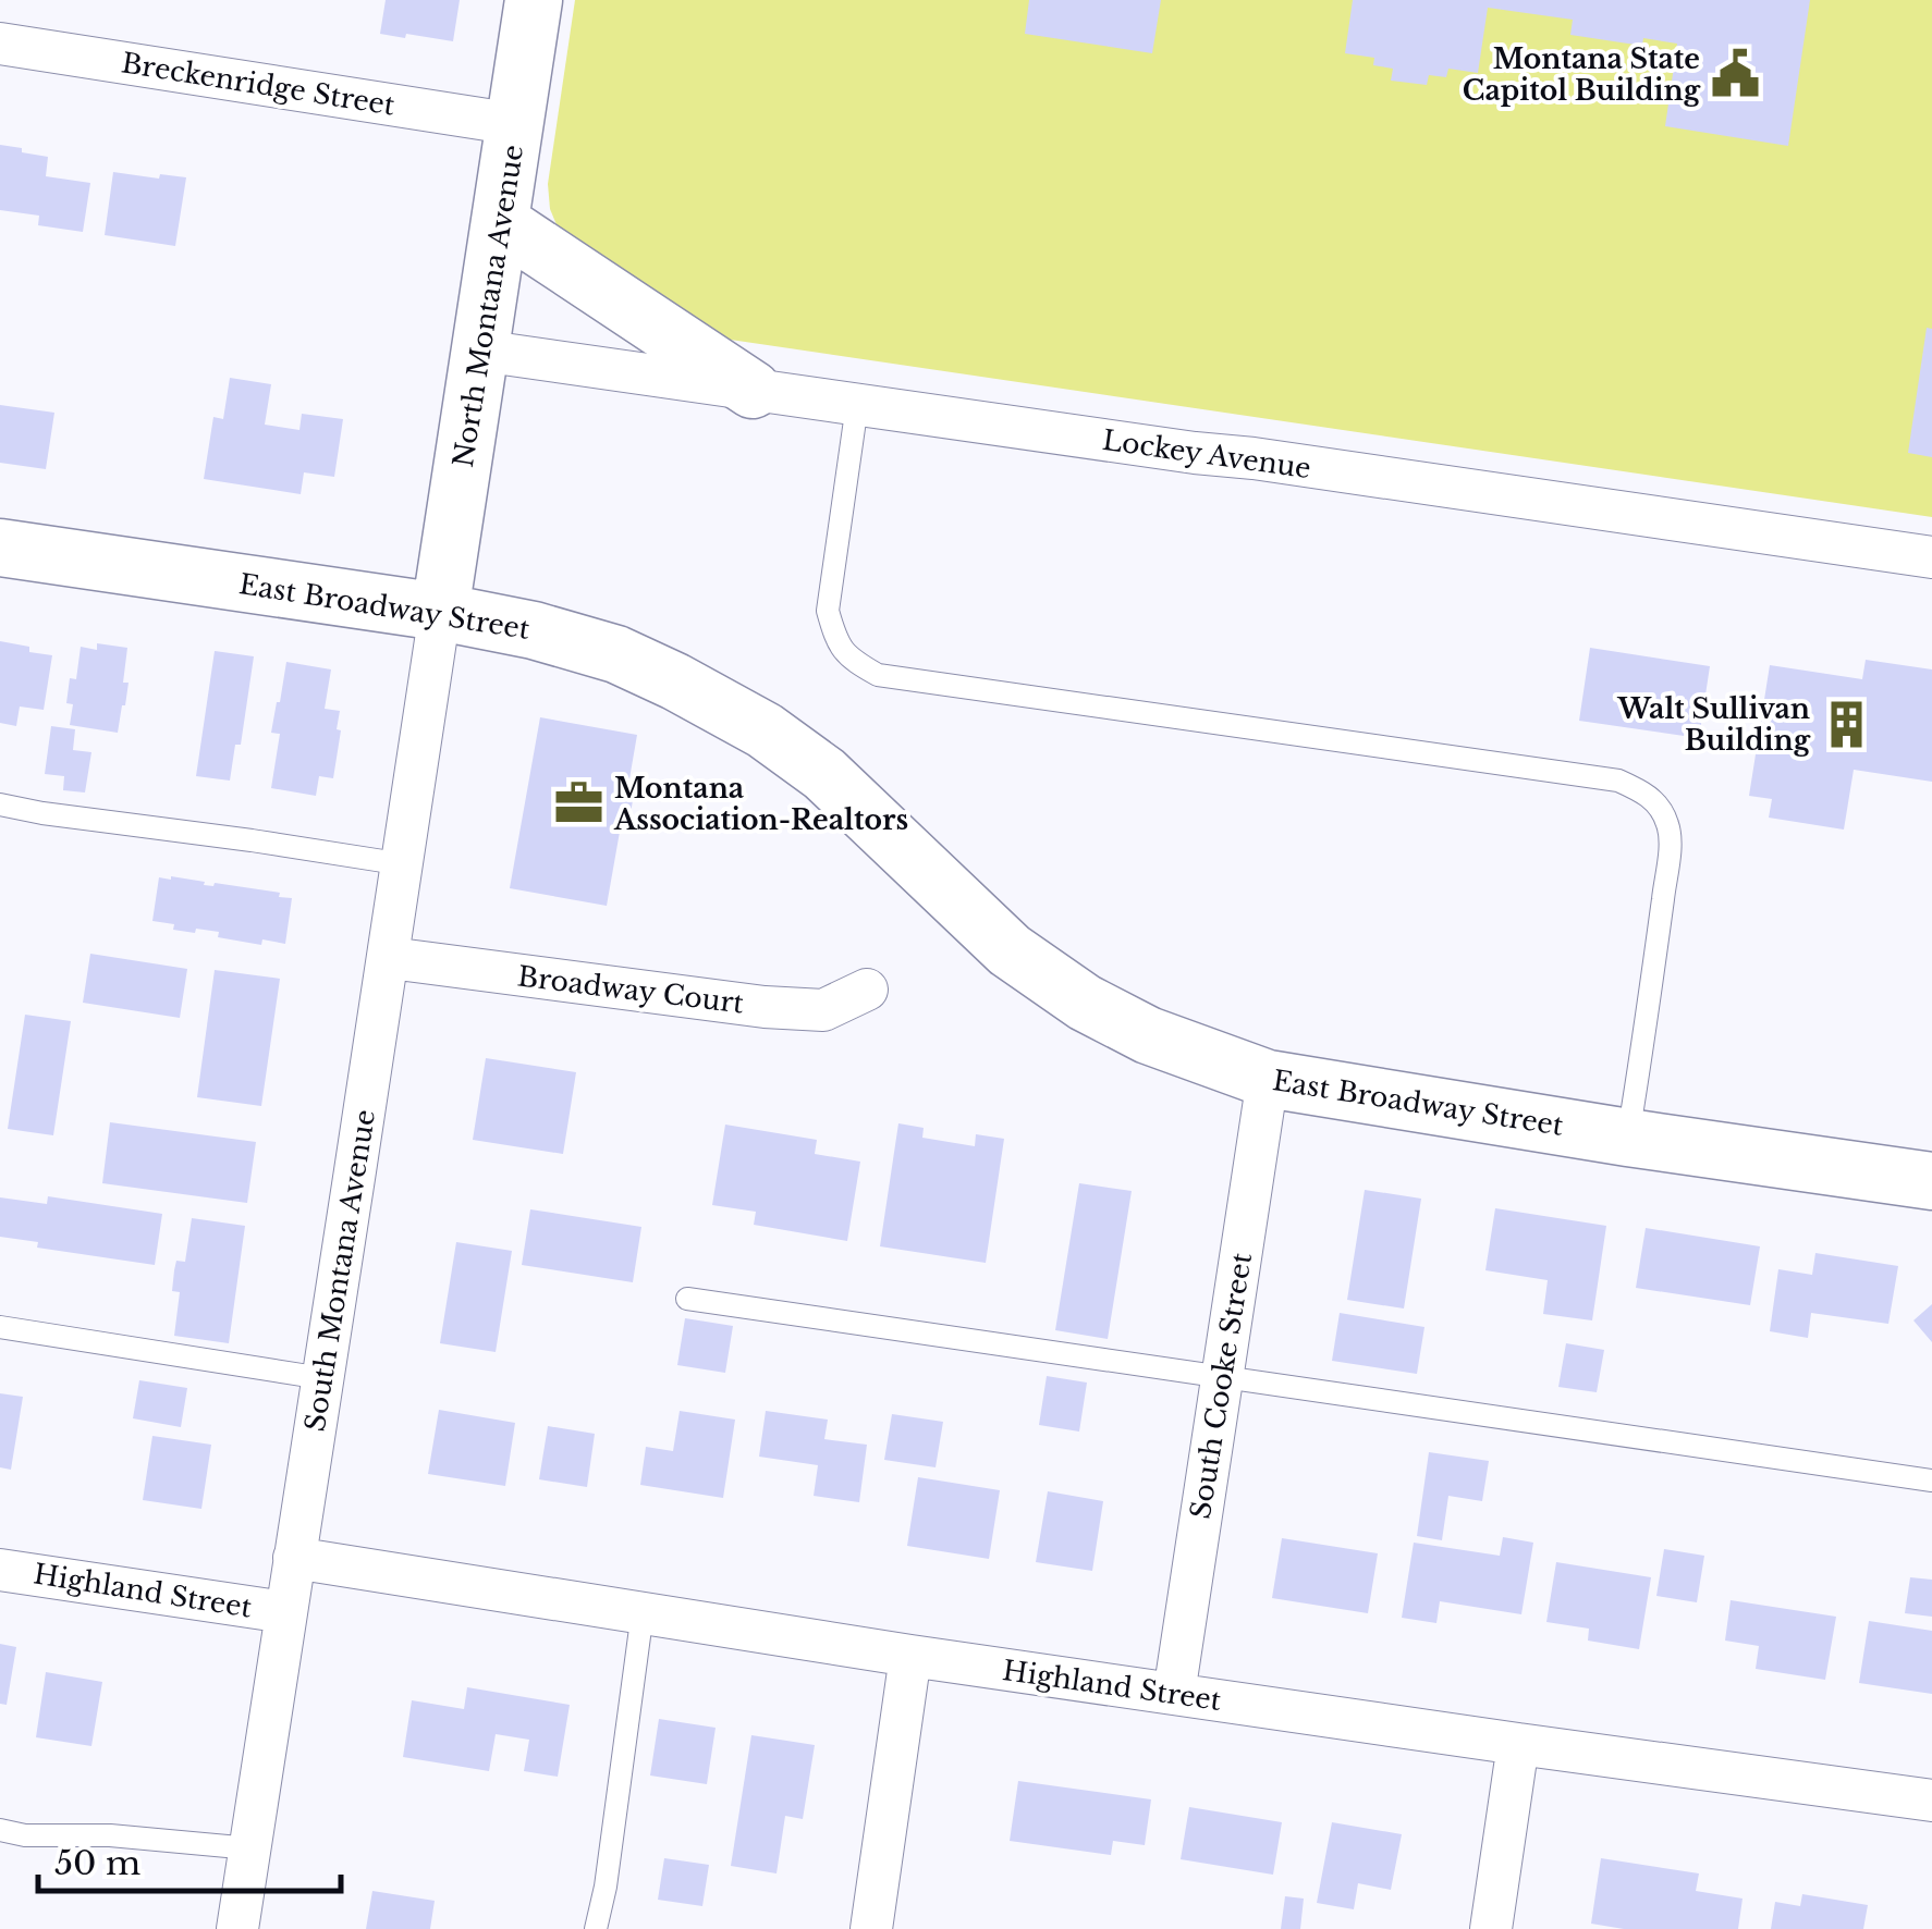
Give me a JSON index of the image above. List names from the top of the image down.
{
  "streets": {
    "street": [
      "Breckenridge Street",
      "North Montana Avenue",
      "Lockey Avenue",
      "East Broadway Street",
      "Broadway Court",
      "South Montana Avenue",
      "South Cooke Street",
      "Highland Street"
    ]
  },
  "crossings": [
    ["Breckenridge Street", "North Montana Avenue"],
    ["North Montana Avenue", "Lockey Avenue"],
    ["North Montana Avenue", "East Broadway Street"],
    ["North Montana Avenue", "South Montana Avenue"],
    ["East Broadway Street", "South Montana Avenue"],
    ["East Broadway Street", "South Cooke Street"],
    ["Broadway Court", "South Montana Avenue"],
    ["South Montana Avenue", "Highland Street"],
    ["South Cooke Street", "Highland Street"]
  ],
  "places": {
    "public building": ["Montana State Capitol Building"],
    "building": ["Walt Sullivan Building"],
    "office": ["Montana Association-Realtors"]
  },
  "scale_bar": "50 m"
}
